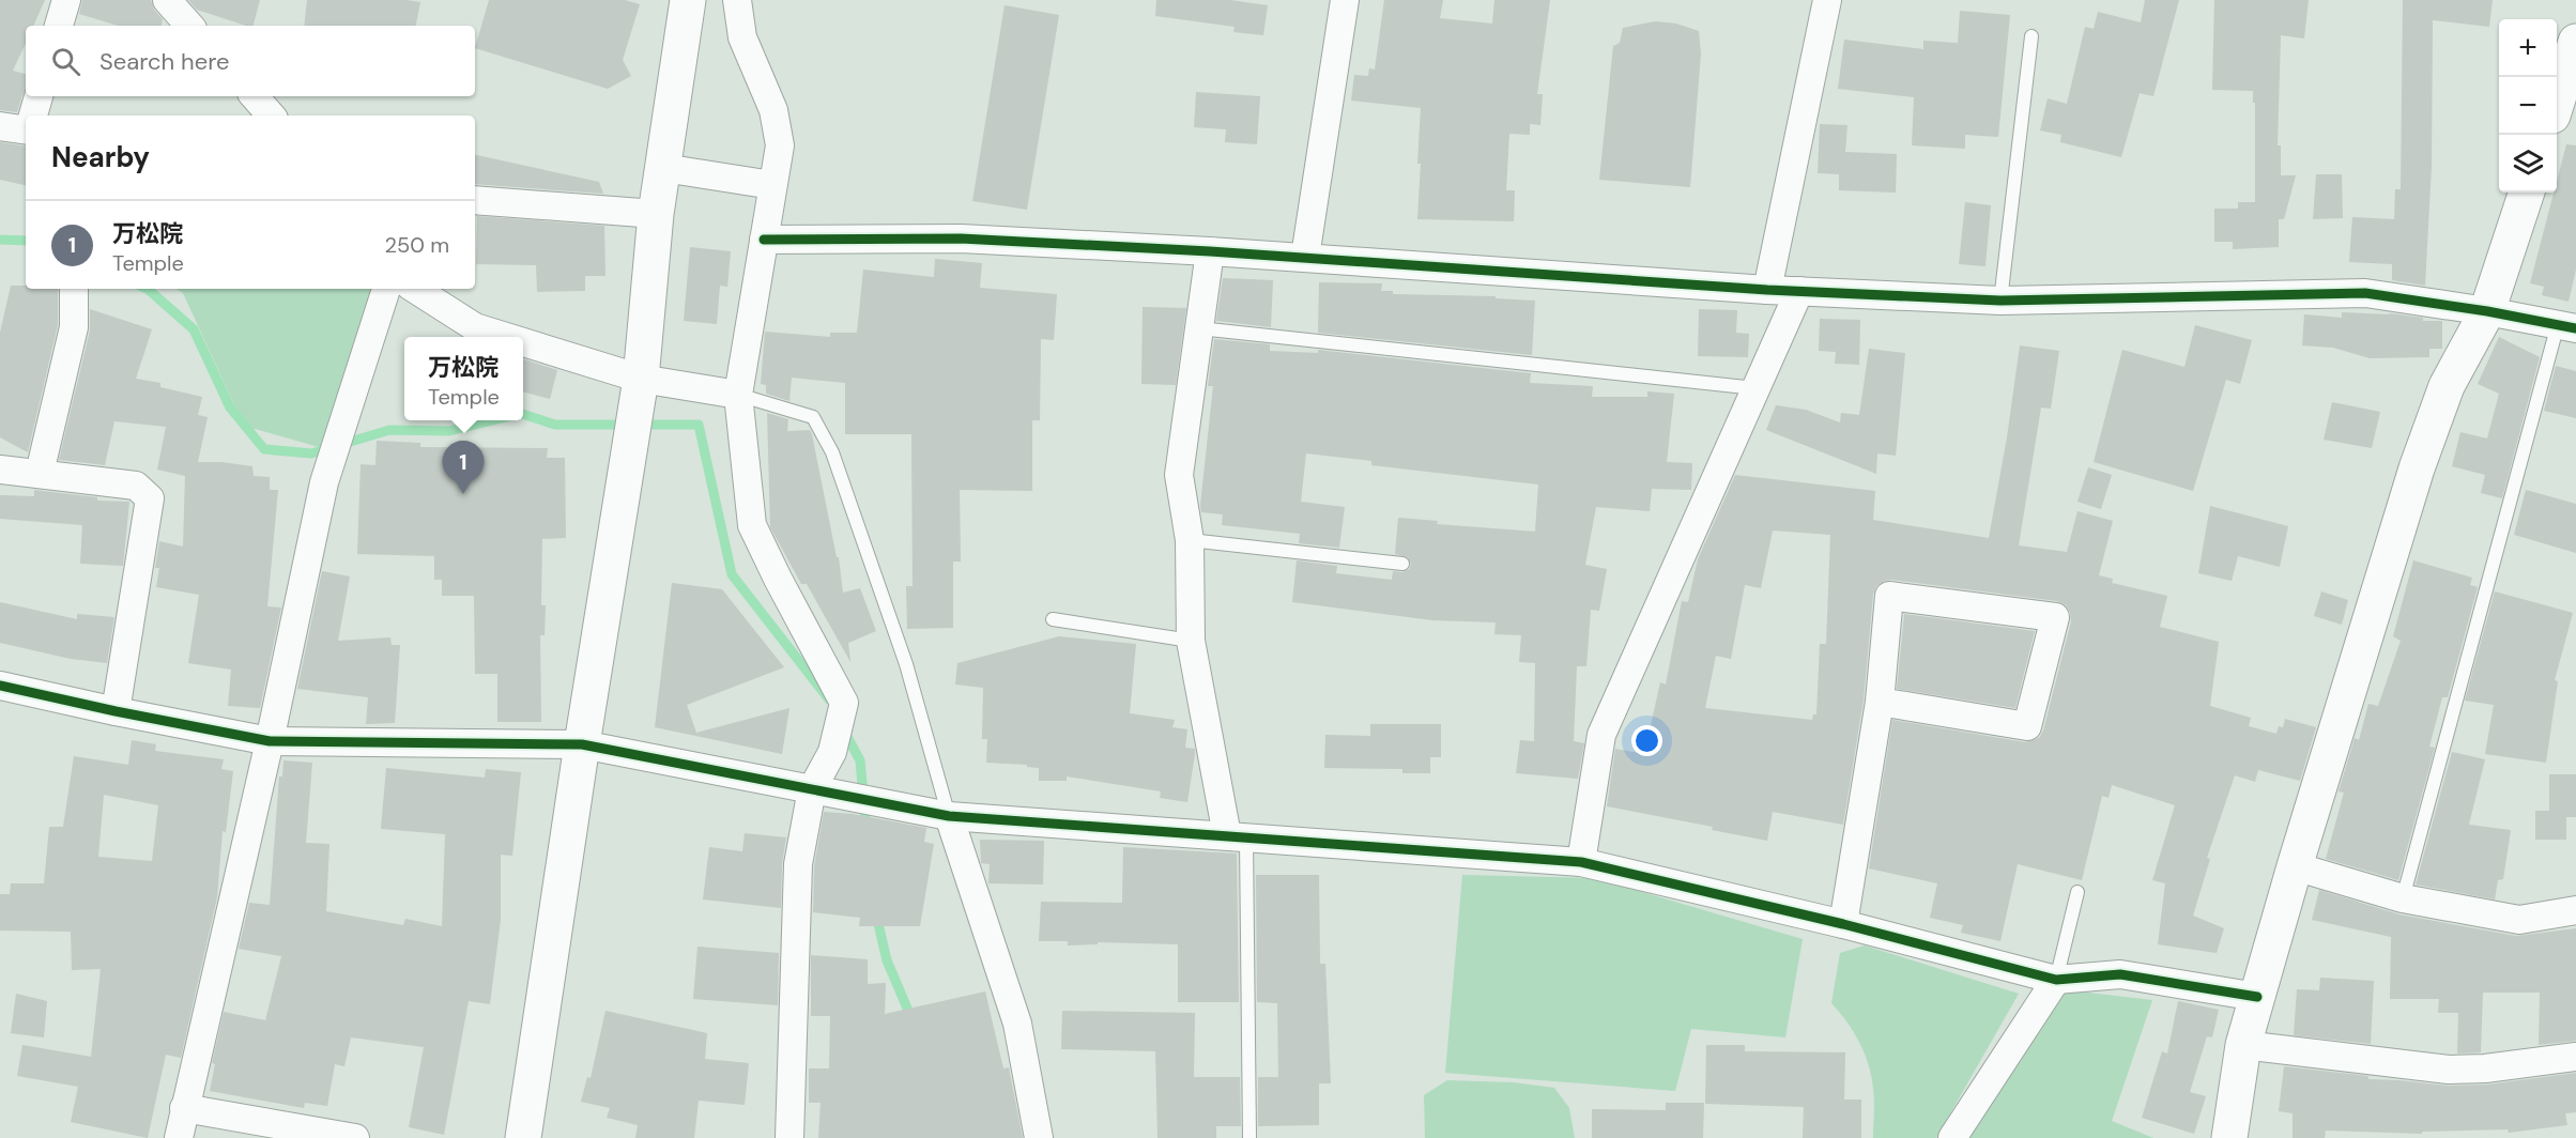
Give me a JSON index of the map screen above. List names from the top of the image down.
{
  "page": {
    "map_buttons": ["+", "−"],
    "search": "Search here",
    "heading": "Nearby",
    "list": [
      {
        "mark": "1",
        "name": "万松院",
        "note": "Temple",
        "value": "250 m"
      }
    ],
    "popup": ["万松院", "Temple"],
    "pins": "1"
  }
}
